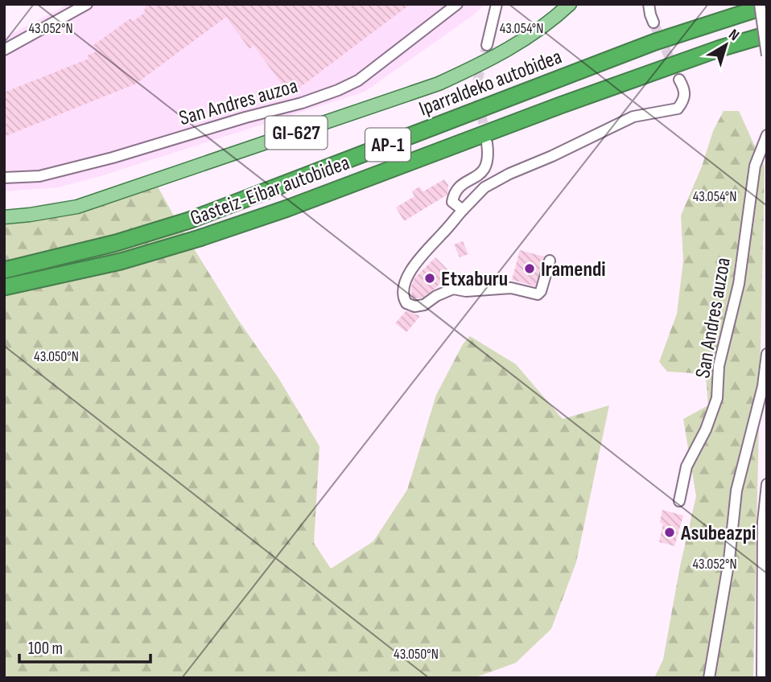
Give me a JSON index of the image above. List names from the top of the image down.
{
  "streets": {
    "highway": ["Iparraldeko autobidea", "AP-1", "Gasteiz-Eibar autobidea"],
    "main road": ["GI-627"],
    "street": ["San Andres auzoa"]
  },
  "places": ["Iramendi", "Etxaburu", "Asubeazpi"],
  "scale_bar": "100 m",
  "north": "top right",
  "coordinates": ["43.052°N", "43.054°N", "43.050°N"]
}
